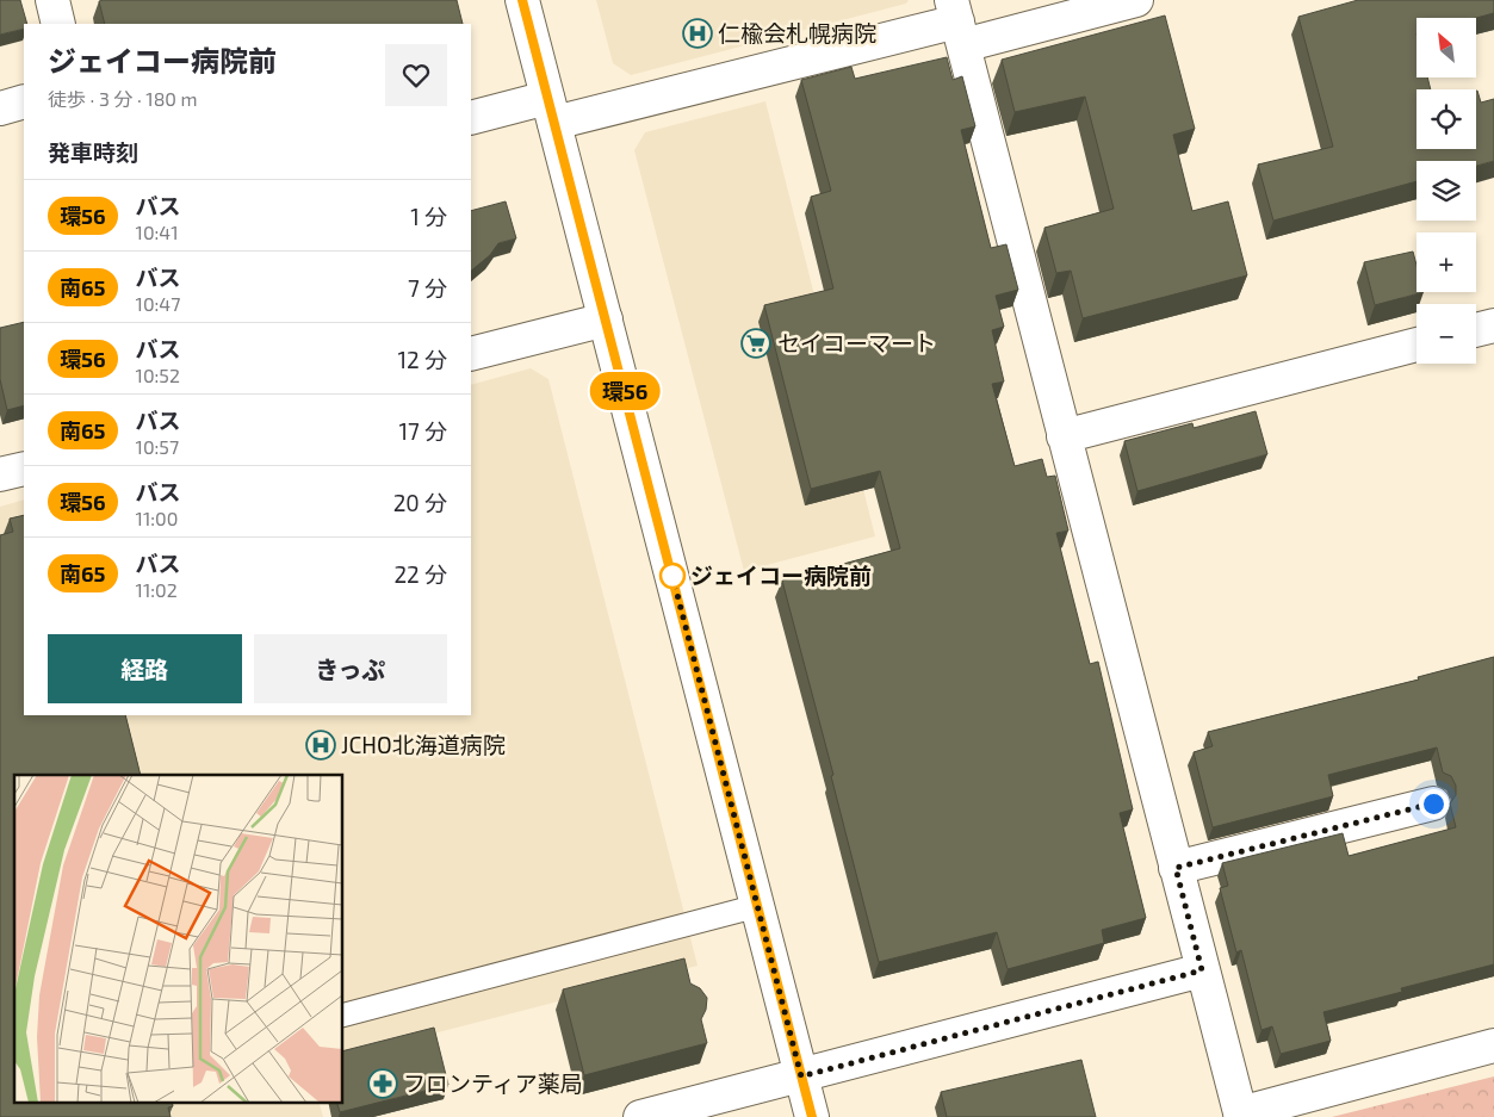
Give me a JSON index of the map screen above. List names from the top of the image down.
{
  "places": {
    "hospital": ["仁楡会札幌病院", "JCHO北海道病院"],
    "supermarket": ["セイコーマート"],
    "other": ["ジェイコー病院前"],
    "pharmacy": ["フロンティア薬局"]
  },
  "lines": ["bus line 環56"],
  "north": "top left",
  "page": {
    "on_map": "環56",
    "map_buttons": ["+", "−"],
    "heading": [
      ["ジェイコー病院前", "徒歩 · 3 分 · 180 m"],
      "発車時刻"
    ],
    "list": [
      {
        "mark": "環56",
        "name": "バス",
        "note": "10:41",
        "value": "1 分"
      },
      {
        "mark": "南65",
        "name": "バス",
        "note": "10:47",
        "value": "7 分"
      },
      {
        "mark": "環56",
        "name": "バス",
        "note": "10:52",
        "value": "12 分"
      },
      {
        "mark": "南65",
        "name": "バス",
        "note": "10:57",
        "value": "17 分"
      },
      {
        "mark": "環56",
        "name": "バス",
        "note": "11:00",
        "value": "20 分"
      },
      {
        "mark": "南65",
        "name": "バス",
        "note": "11:02",
        "value": "22 分"
      }
    ],
    "buttons": ["経路", "きっぷ"]
  }
}
